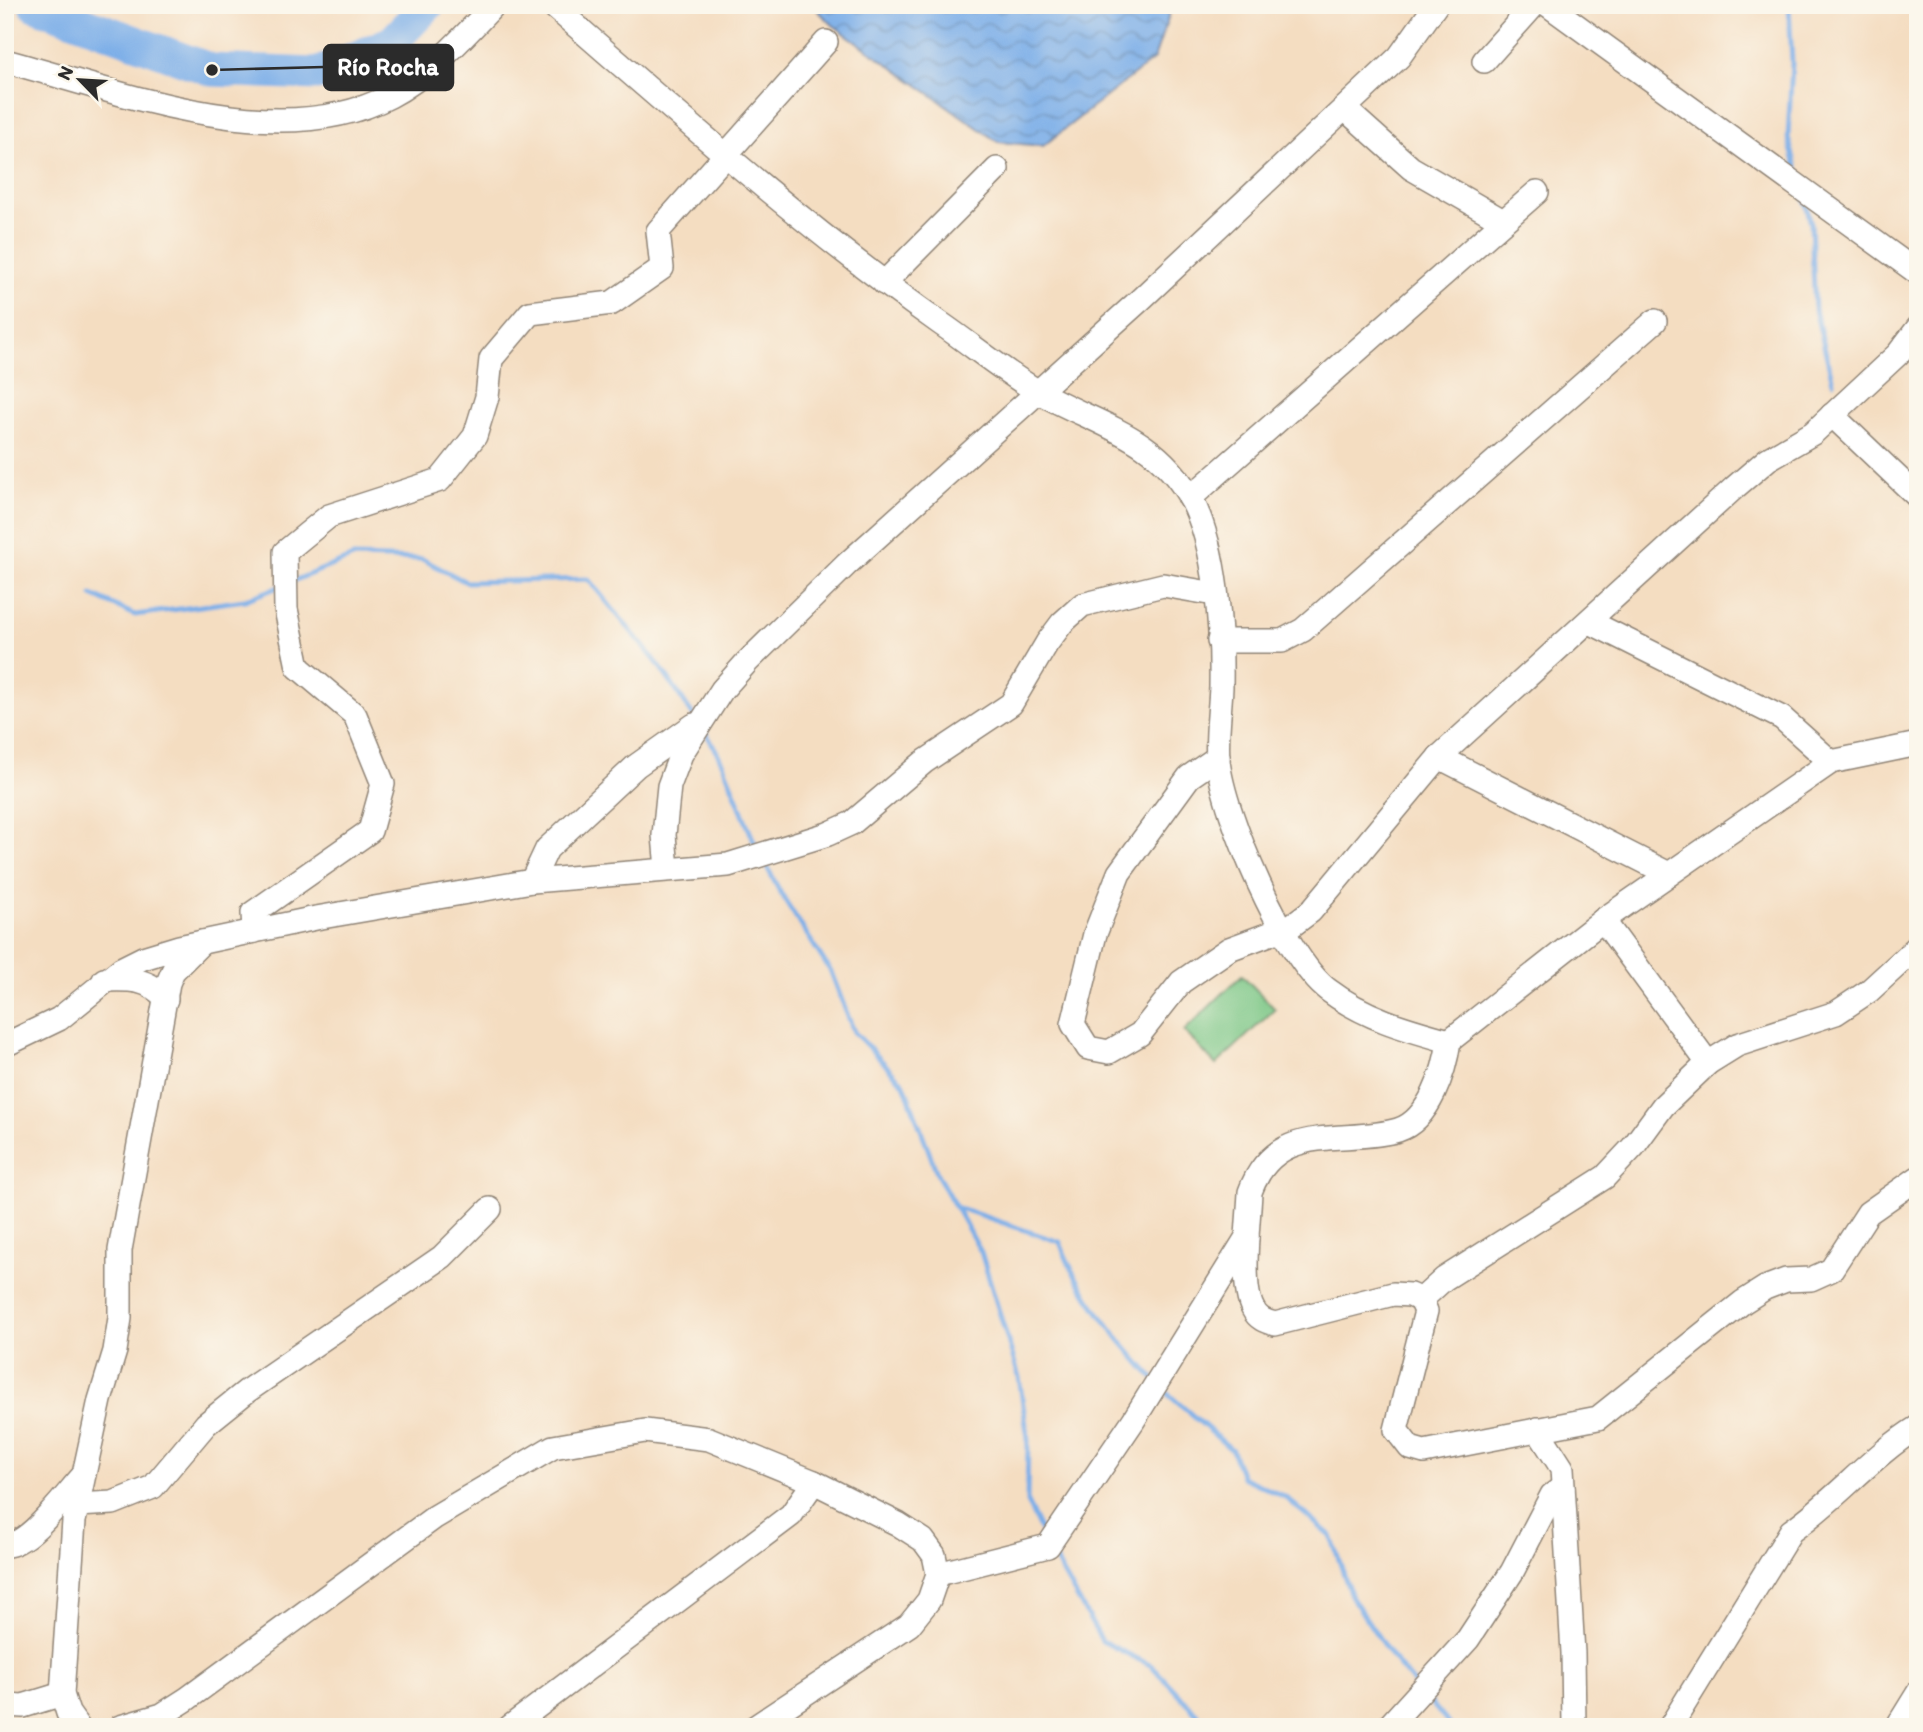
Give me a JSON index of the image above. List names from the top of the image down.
{
  "places": ["Río Rocha"],
  "north": "top left"
}
